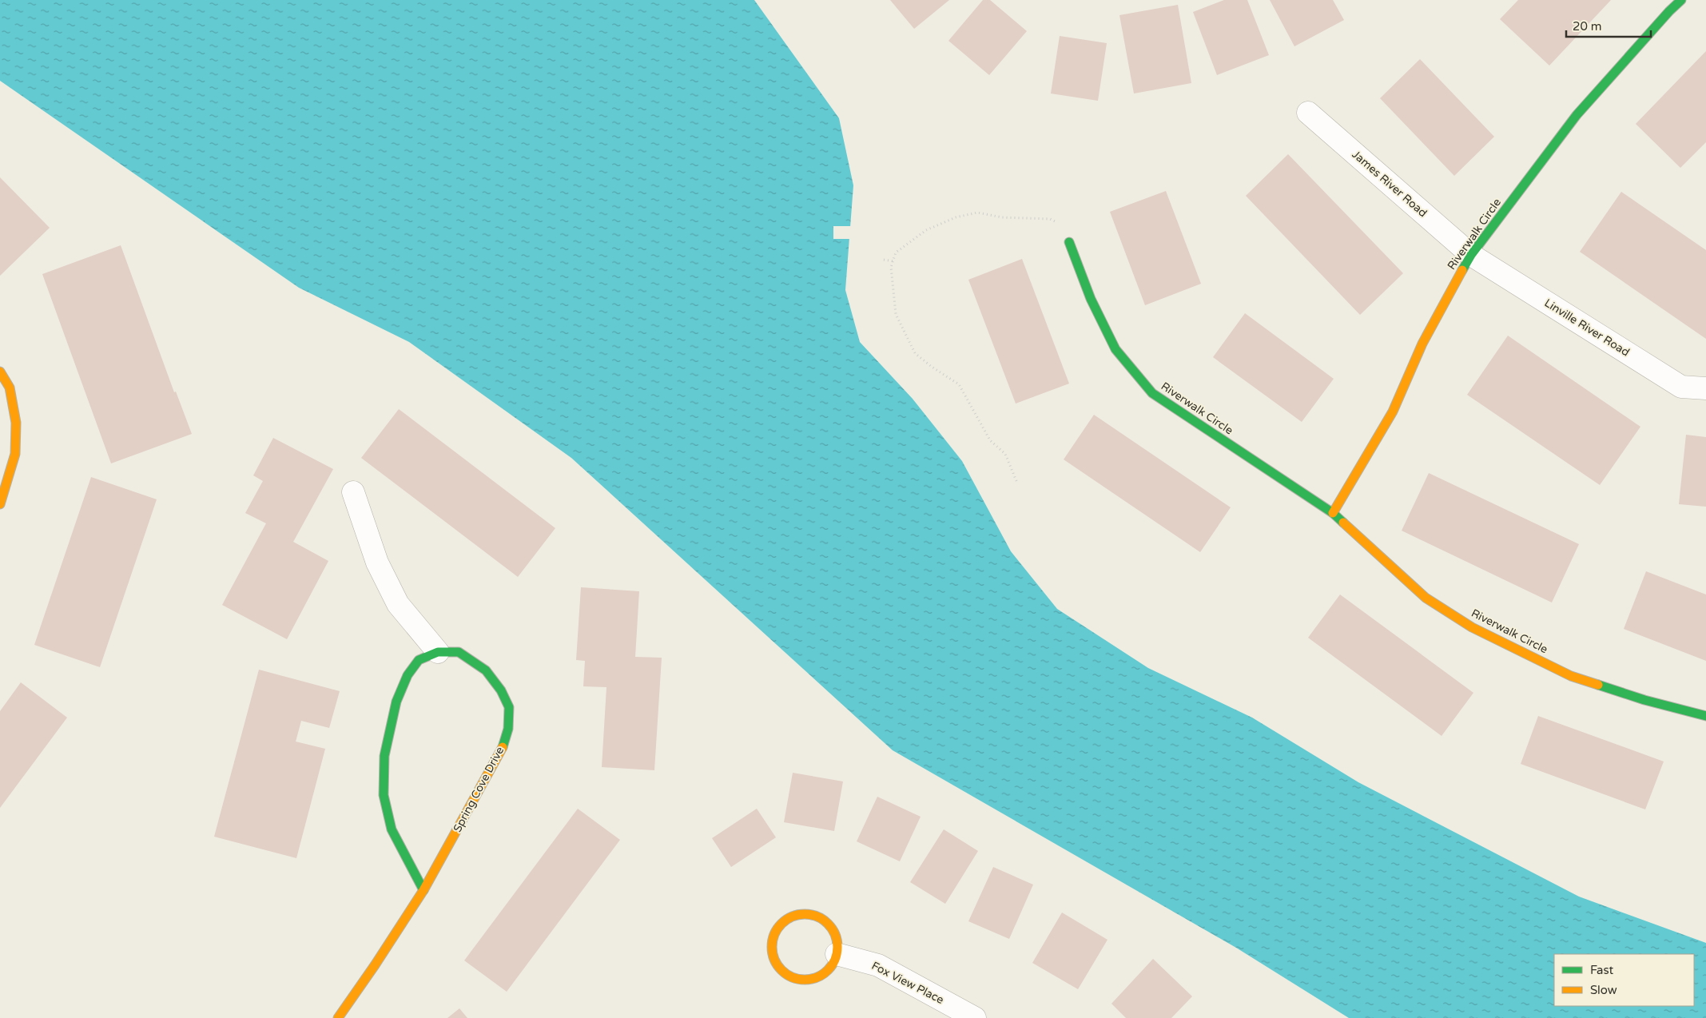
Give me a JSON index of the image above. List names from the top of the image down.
{
  "streets": {
    "street": [
      "James River Road",
      "Riverwalk Circle",
      "Linville River Road",
      "Spring Cove Drive",
      "Fox View Place"
    ]
  },
  "crossings": [
    ["James River Road", "Riverwalk Circle"],
    ["James River Road", "Linville River Road"],
    ["Riverwalk Circle", "Linville River Road"]
  ],
  "legend": ["Fast", "Slow"],
  "scale_bar": "20 m"
}
